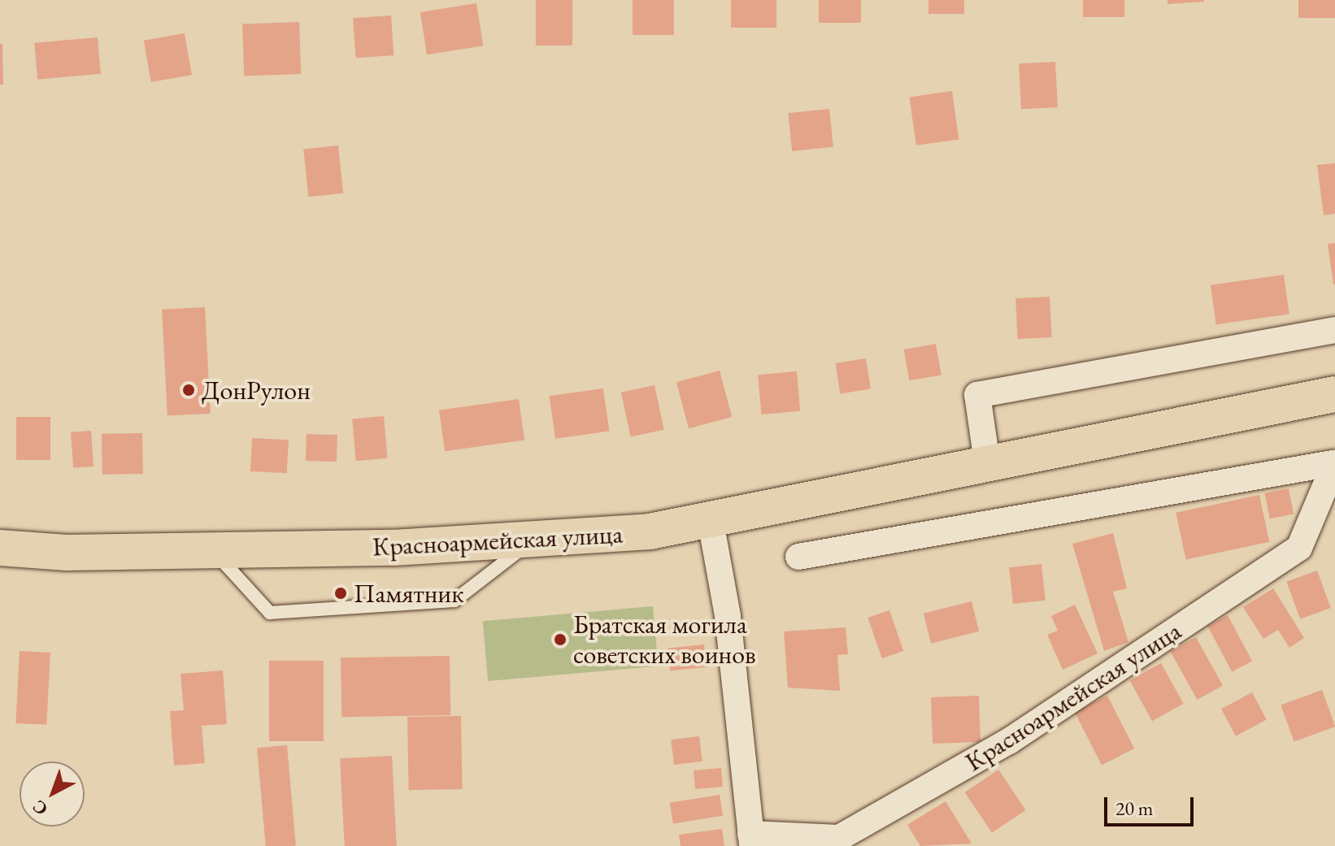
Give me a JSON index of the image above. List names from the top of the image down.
{
  "streets": {
    "main road": ["Красноармейская улица"]
  },
  "places": ["ДонРулон", "Памятник", "Братская могила советских воинов"],
  "scale_bar": "20 m",
  "north": "bottom left"
}
